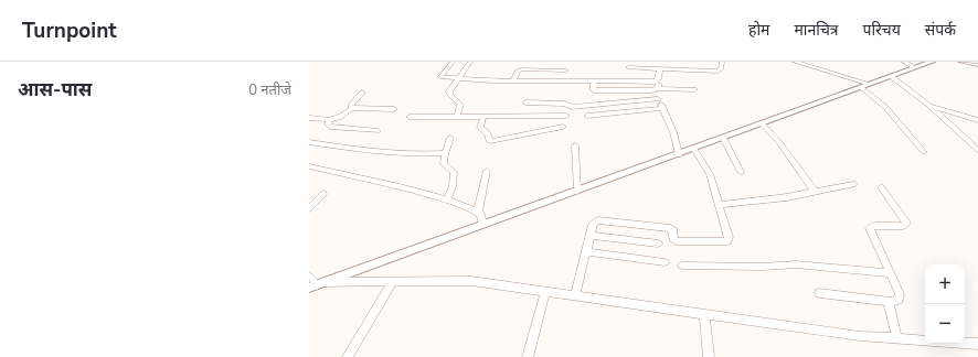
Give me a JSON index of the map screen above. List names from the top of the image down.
{
  "page": {
    "header": "Turnpoint",
    "nav": [
      "होम",
      "मानचित्र",
      "परिचय",
      "संपर्क"
    ],
    "heading": ["आस-पास", "0 नतीजे"],
    "map_buttons": ["+", "−"]
  }
}
